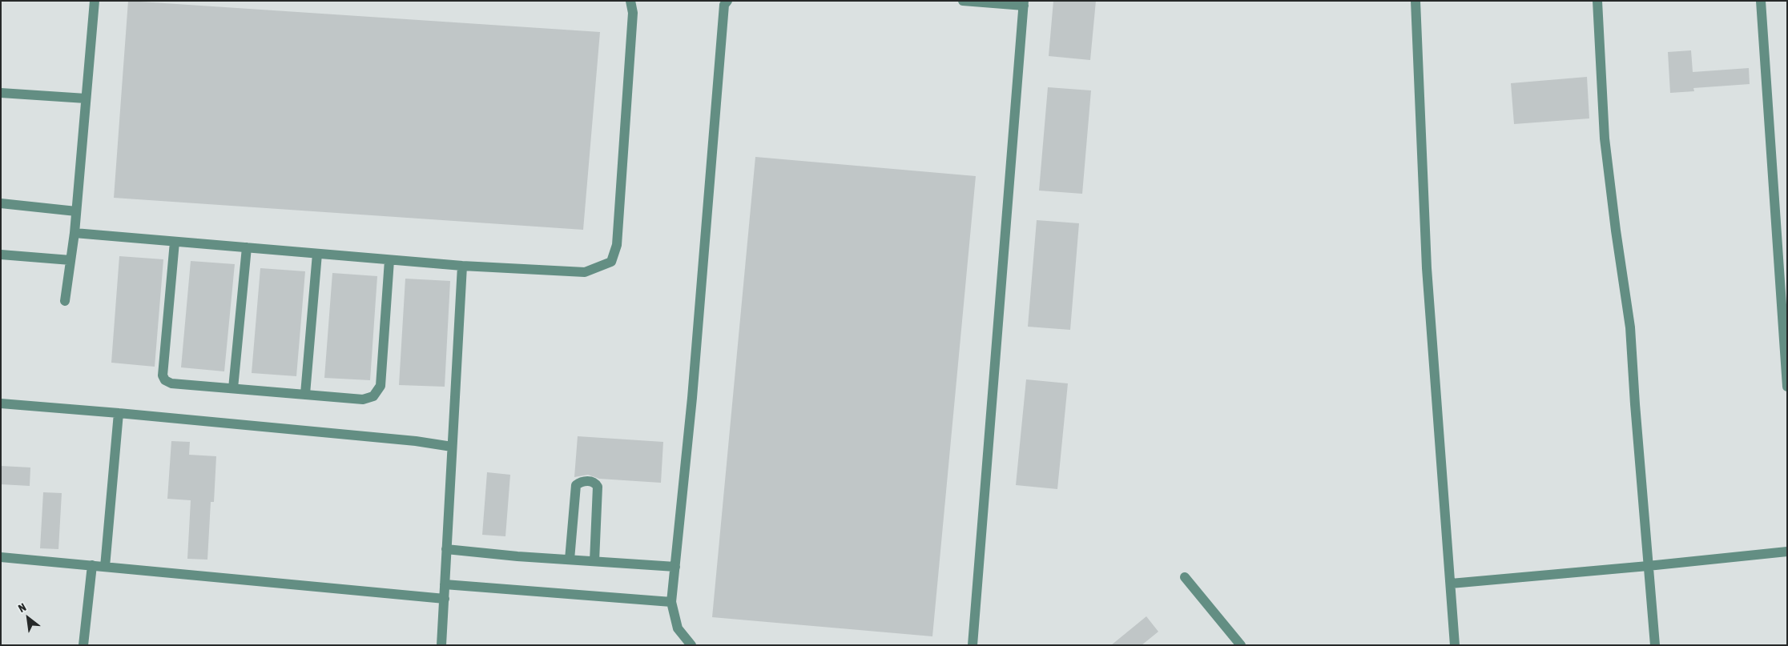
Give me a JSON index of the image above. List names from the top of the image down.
{
  "north": "top left"
}
